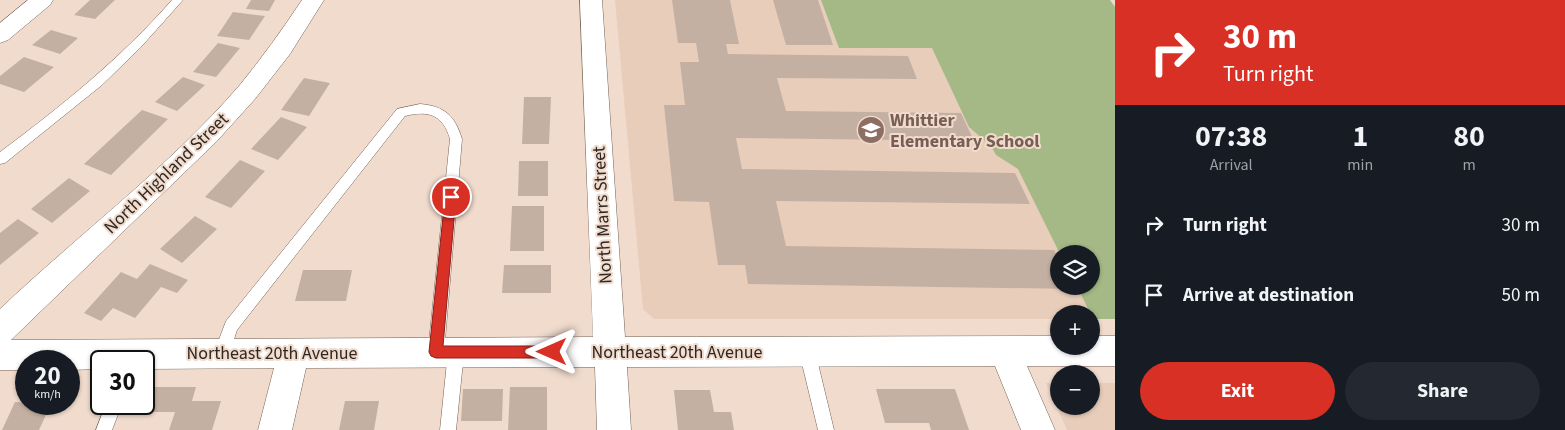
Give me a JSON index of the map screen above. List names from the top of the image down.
{
  "streets": {
    "street": ["North Highland Street", "North Marrs Street", "Northeast 20th Avenue"]
  },
  "crossings": [
    ["North Marrs Street", "Northeast 20th Avenue"]
  ],
  "places": {
    "school or university": ["Whittier Elementary School"]
  },
  "page": {
    "turn": ["30 m", "Turn right"],
    "eta": [
      "07:38",
      "Arrival",
      "1",
      "min",
      "80",
      "m"
    ],
    "list": [
      {
        "name": "Turn right",
        "value": "30 m"
      },
      {
        "name": "Arrive at destination",
        "value": "50 m"
      }
    ],
    "map_buttons": ["+", "−"],
    "speed": "20 km/h",
    "limit": "30",
    "buttons": ["Exit", "Share"]
  }
}
